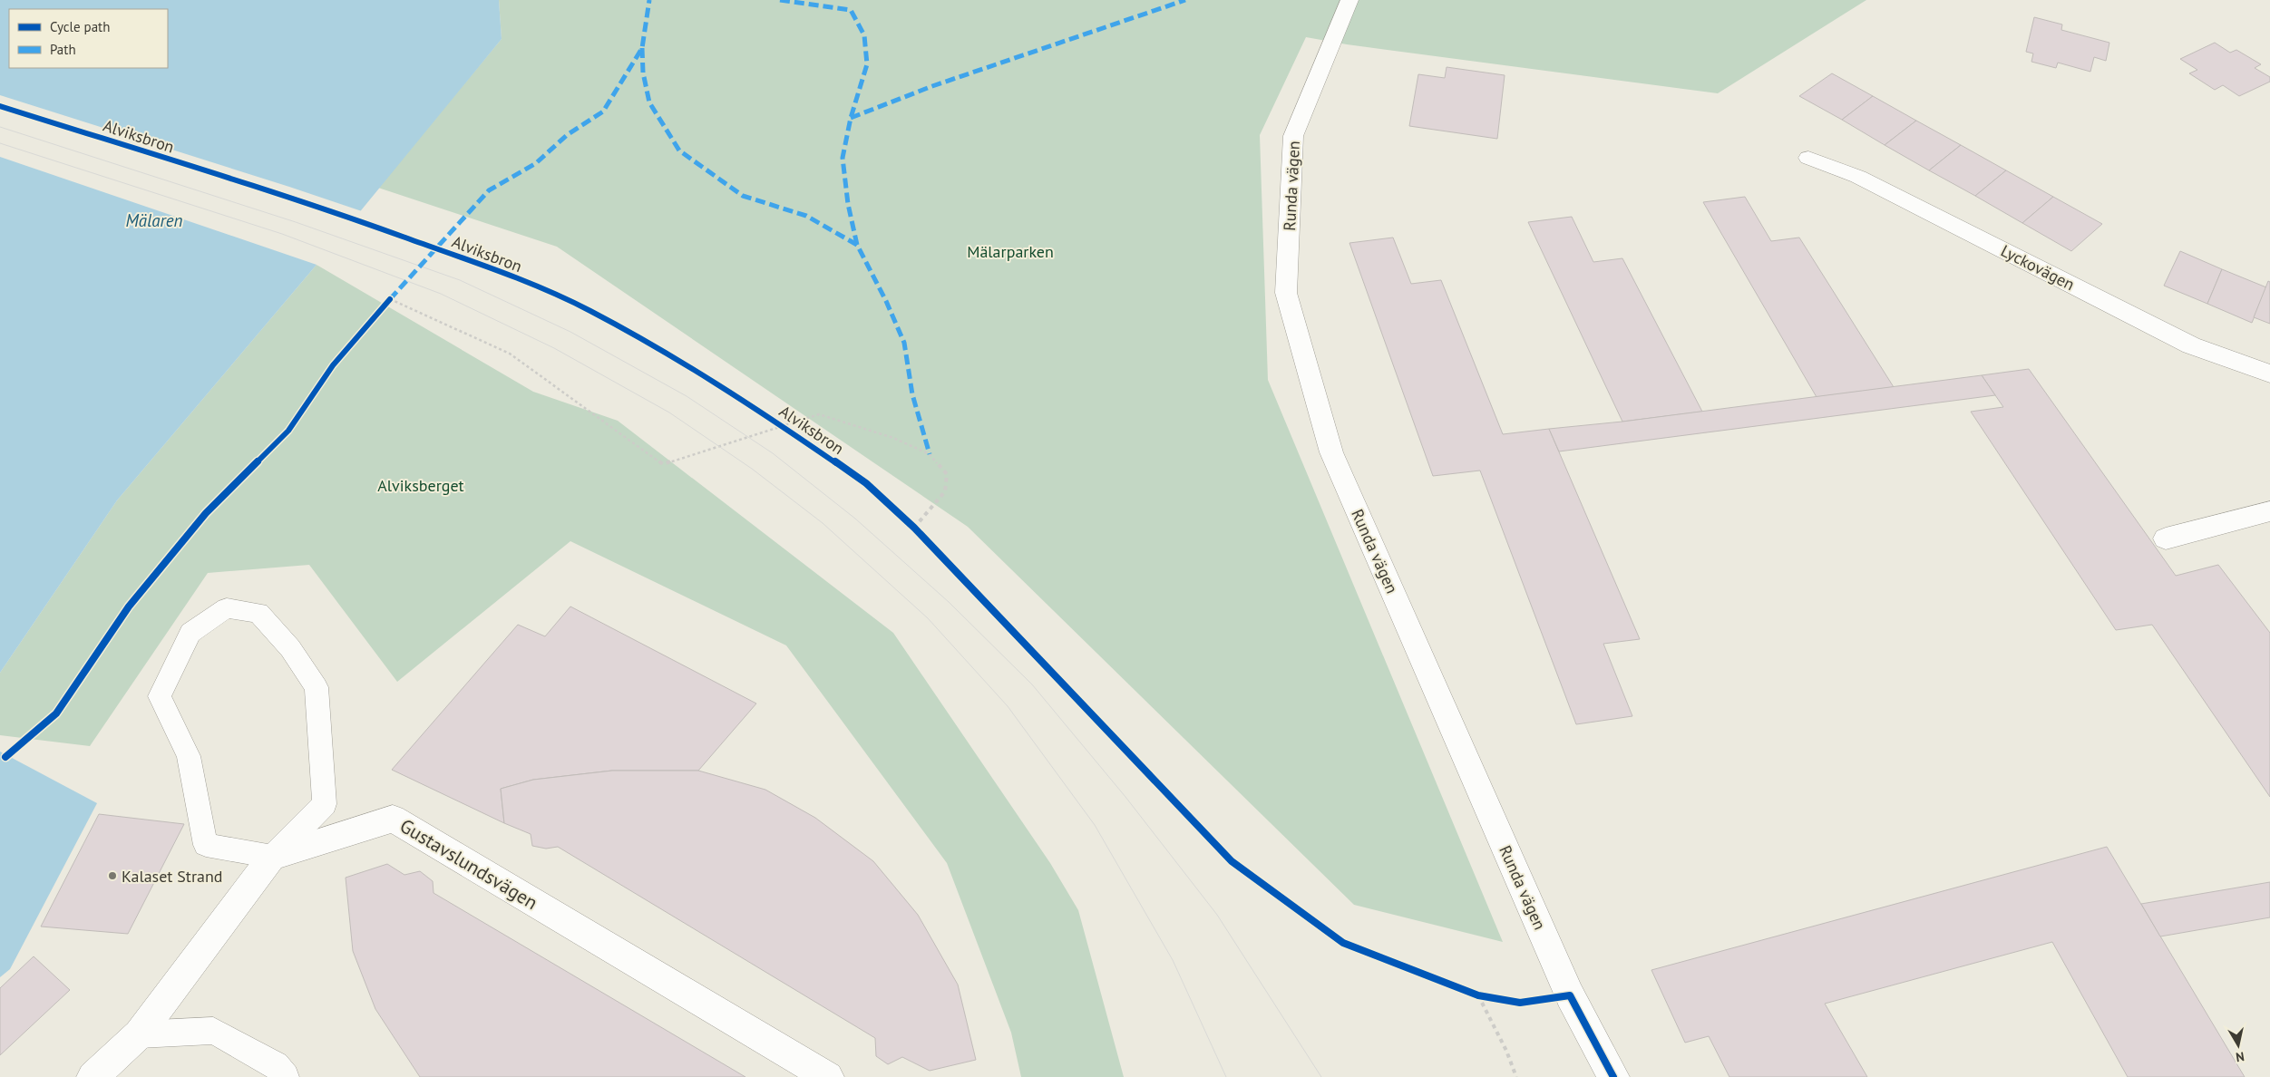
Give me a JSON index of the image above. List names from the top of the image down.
{
  "streets": {
    "street": ["Runda vägen", "Lyckovägen", "Gustavslundsvägen"],
    "cycle path": ["Alviksbron"]
  },
  "water": ["Mälaren"],
  "parks": ["Mälarparken", "Alviksberget"],
  "places": ["Kalaset Strand"],
  "legend": ["Cycle path", "Path"],
  "north": "bottom"
}
